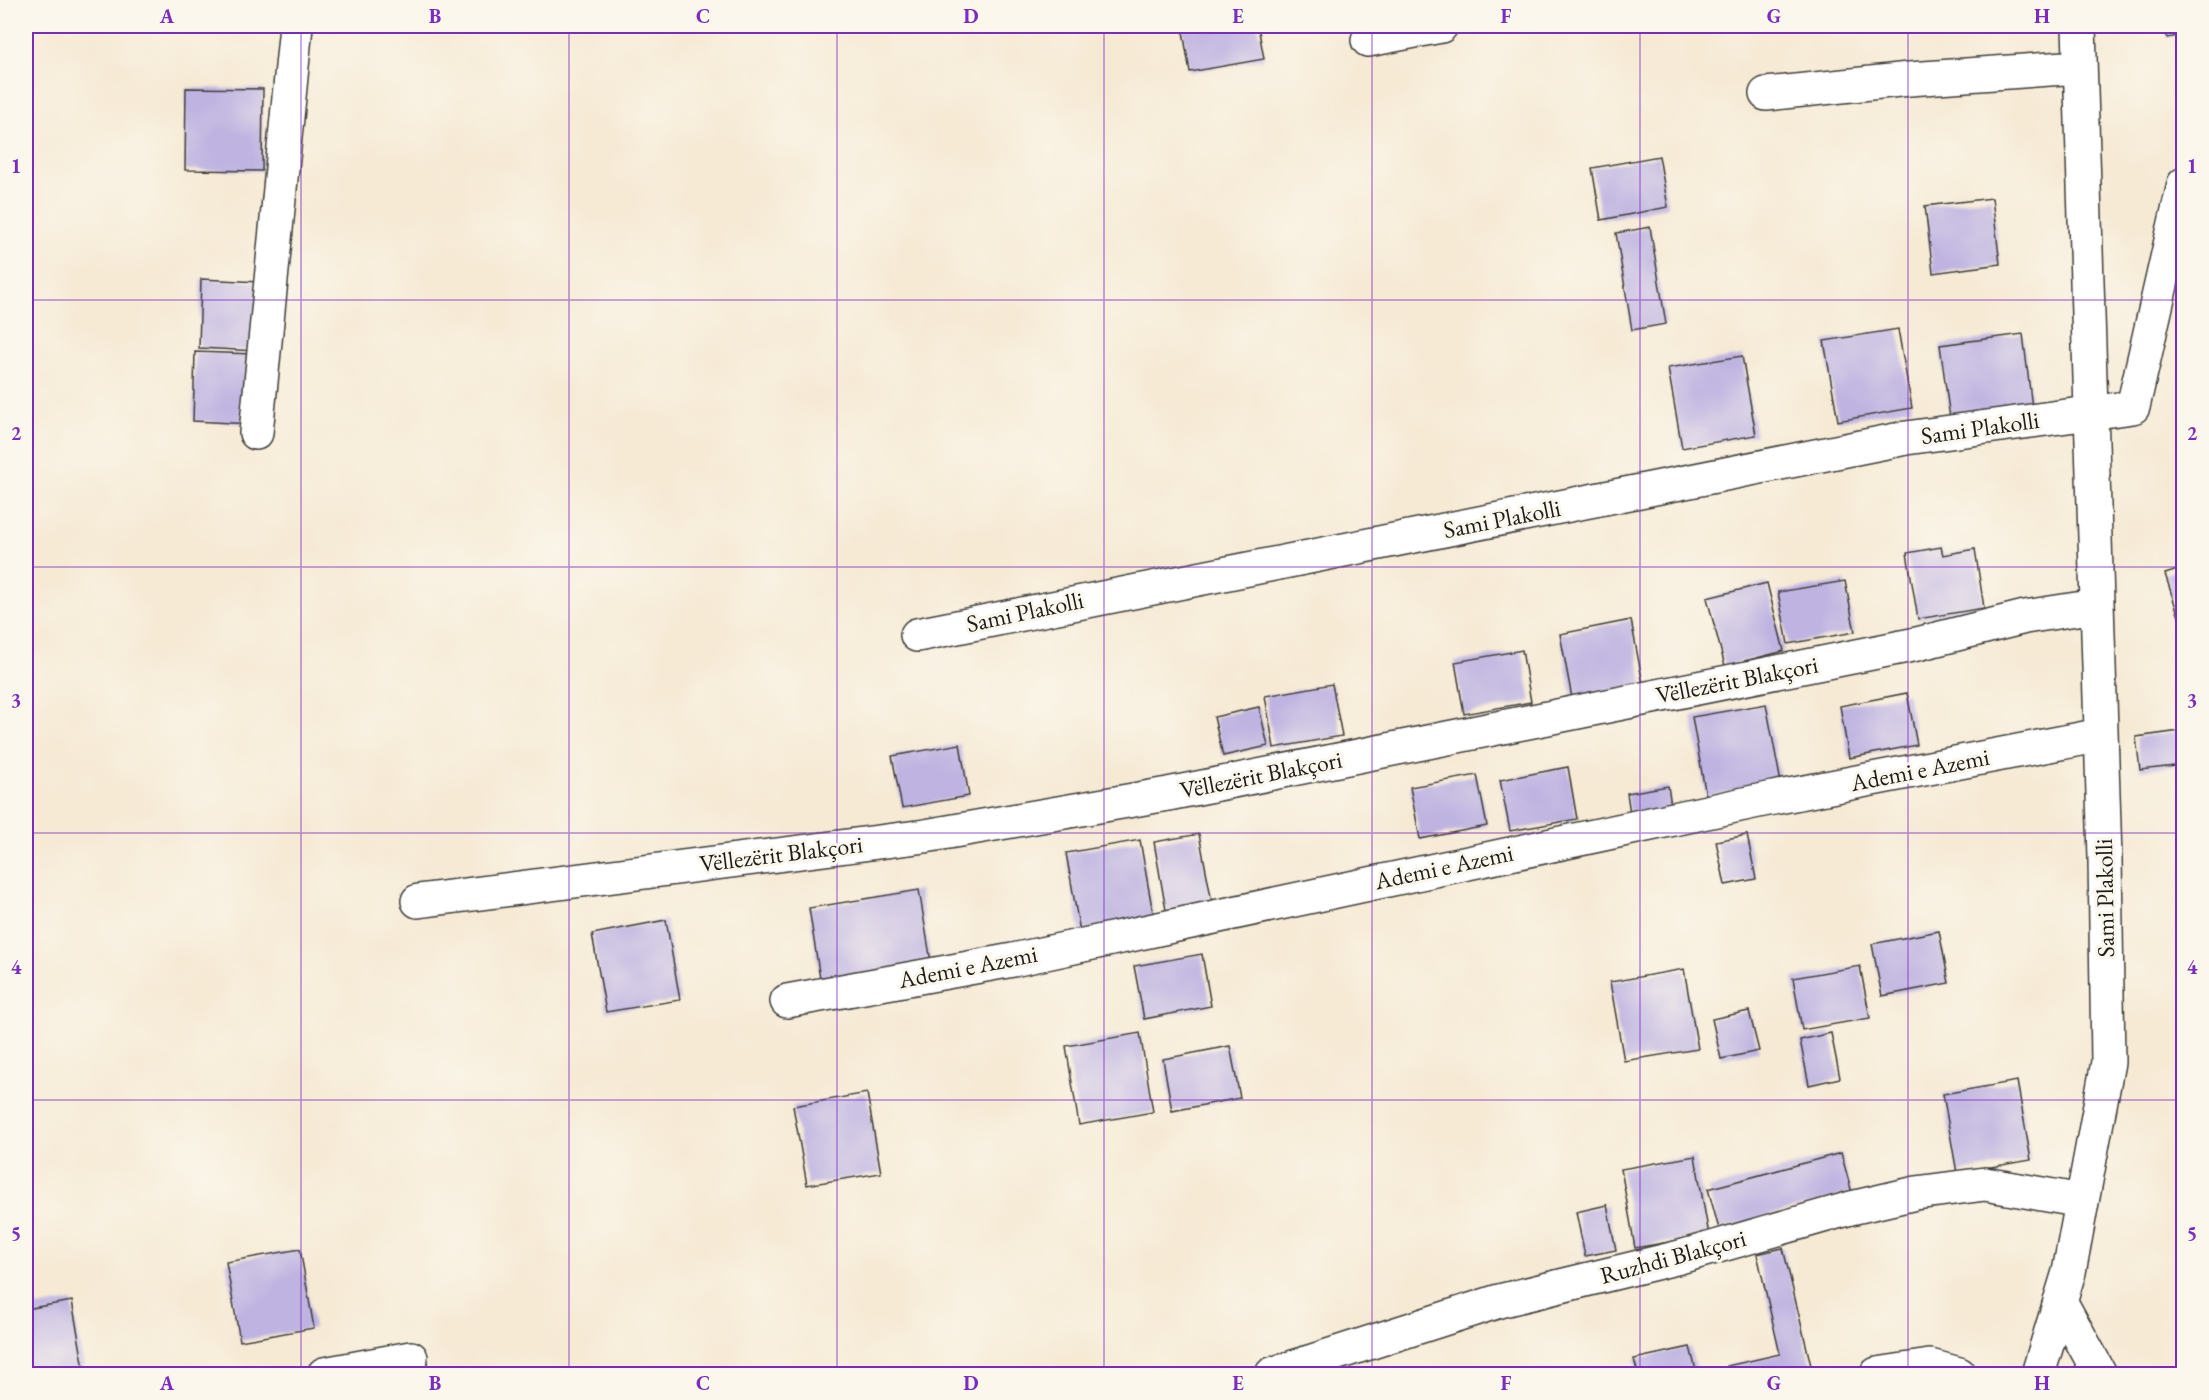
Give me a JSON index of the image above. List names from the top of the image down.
{
  "streets": {
    "street": [
      "Sami Plakolli",
      "Vëllezërit Blakçori",
      "Ademi e Azemi",
      "Ruzhdi Blakçori"
    ]
  },
  "crossings": [
    ["Sami Plakolli", "Vëllezërit Blakçori"],
    ["Sami Plakolli", "Ademi e Azemi"],
    ["Sami Plakolli", "Ruzhdi Blakçori"]
  ],
  "grid": {
    "columns": [
      "A",
      "B",
      "C",
      "D",
      "E",
      "F",
      "G",
      "H"
    ],
    "rows": [
      "1",
      "2",
      "3",
      "4",
      "5"
    ]
  }
}
